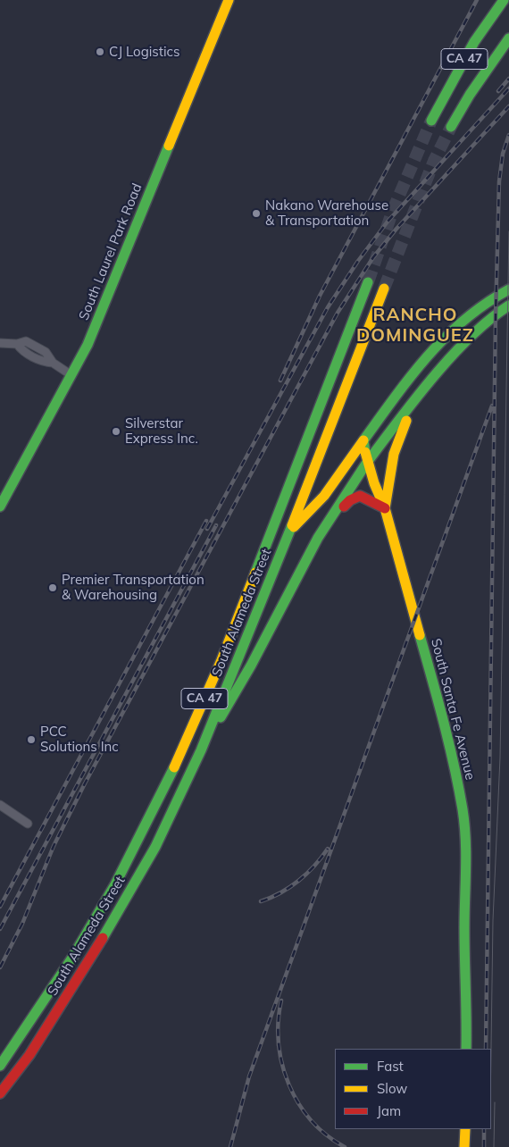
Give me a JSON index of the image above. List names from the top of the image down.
{
  "streets": {
    "main road": [
      "CA 47",
      "South Laurel Park Road",
      "South Alameda Street",
      "South Santa Fe Avenue"
    ]
  },
  "districts": ["RANCHO DOMINGUEZ"],
  "places": [
    "CJ Logistics",
    "Nakano Warehouse & Transportation",
    "Silverstar Express Inc.",
    "Premier Transportation & Warehousing",
    "PCC Solutions Inc"
  ],
  "legend": ["Fast", "Slow", "Jam"]
}
